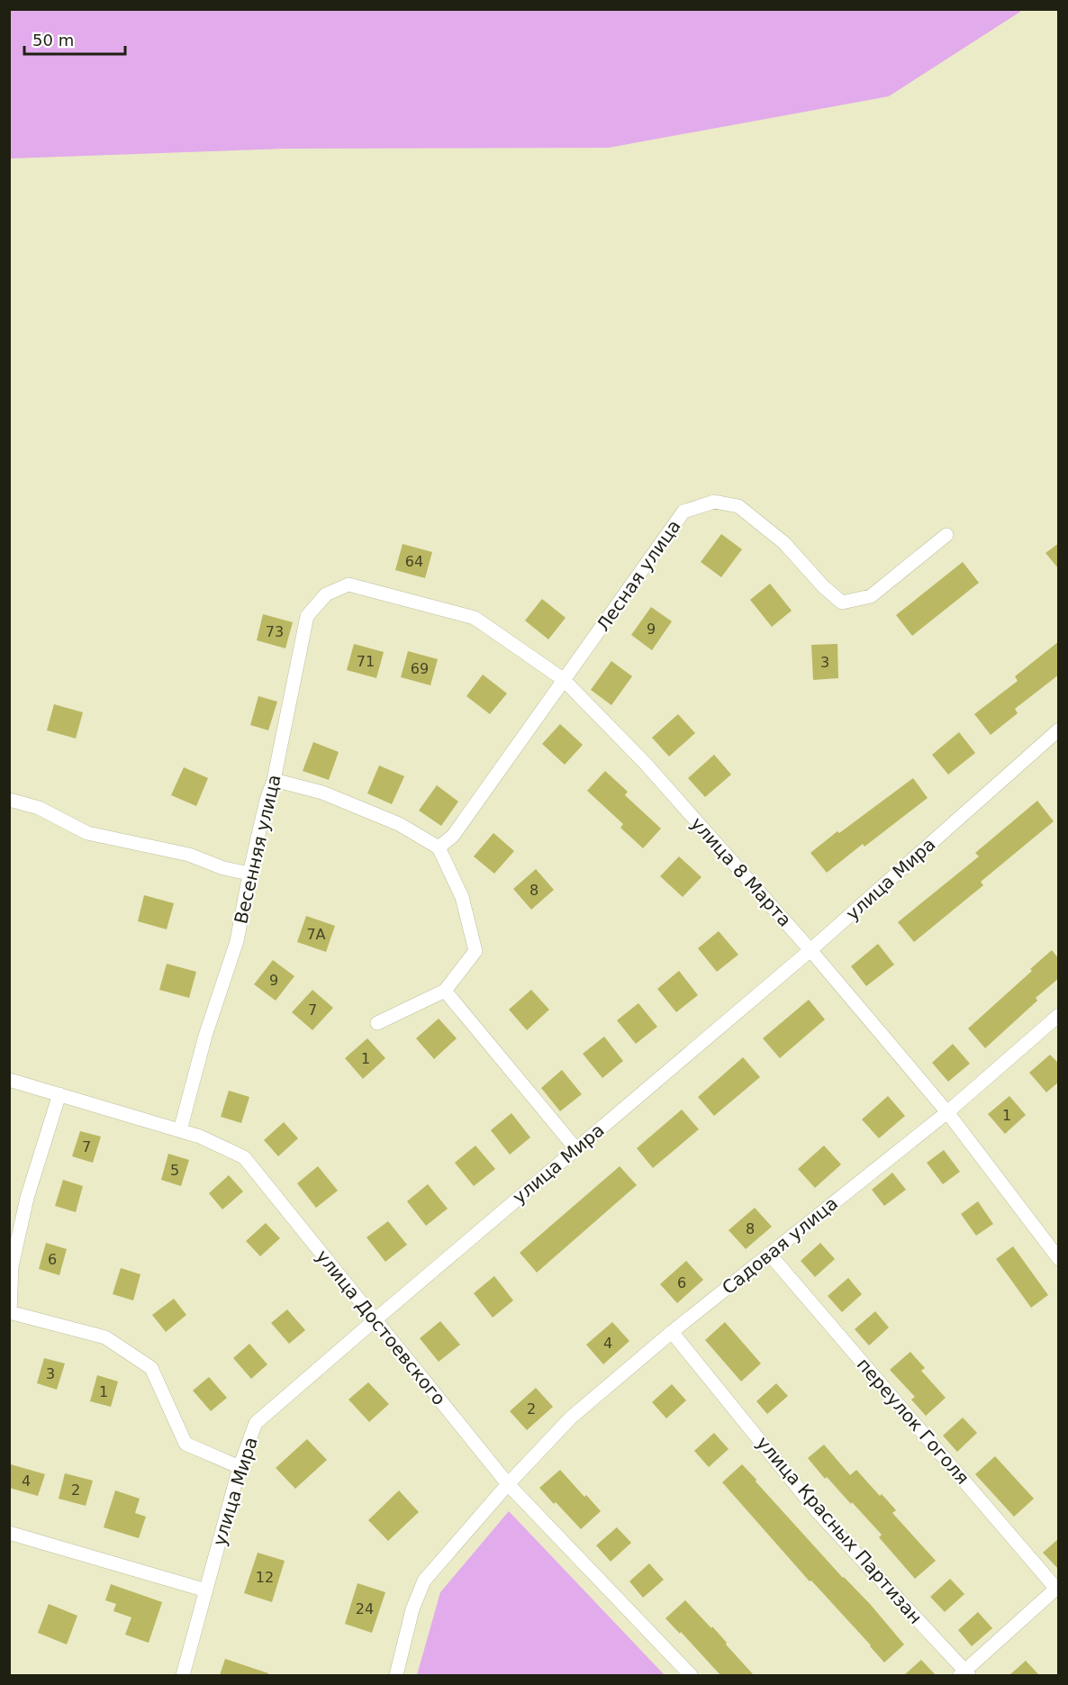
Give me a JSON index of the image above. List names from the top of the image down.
{
  "streets": {
    "street": [
      "Лесная улица",
      "Весенняя улица",
      "улица 8 Марта",
      "улица Мира",
      "Садовая улица",
      "улица Достоевского",
      "переулок Гоголя",
      "улица Красных Партизан"
    ]
  },
  "crossings": [
    ["Лесная улица", "улица 8 Марта"],
    ["Весенняя улица", "улица 8 Марта"],
    ["Весенняя улица", "улица Достоевского"],
    ["улица 8 Марта", "улица Мира"],
    ["улица 8 Марта", "Садовая улица"],
    ["улица Мира", "улица Достоевского"],
    ["Садовая улица", "улица Достоевского"],
    ["Садовая улица", "переулок Гоголя"],
    ["Садовая улица", "улица Красных Партизан"]
  ],
  "house_numbers": [
    "64",
    "9",
    "73",
    "71",
    "3",
    "69",
    "8",
    "7А",
    "9",
    "7",
    "1",
    "1",
    "7",
    "5",
    "8",
    "6",
    "6",
    "4",
    "3",
    "1",
    "2",
    "4",
    "2",
    "12",
    "24"
  ],
  "scale_bar": "50 m"
}
